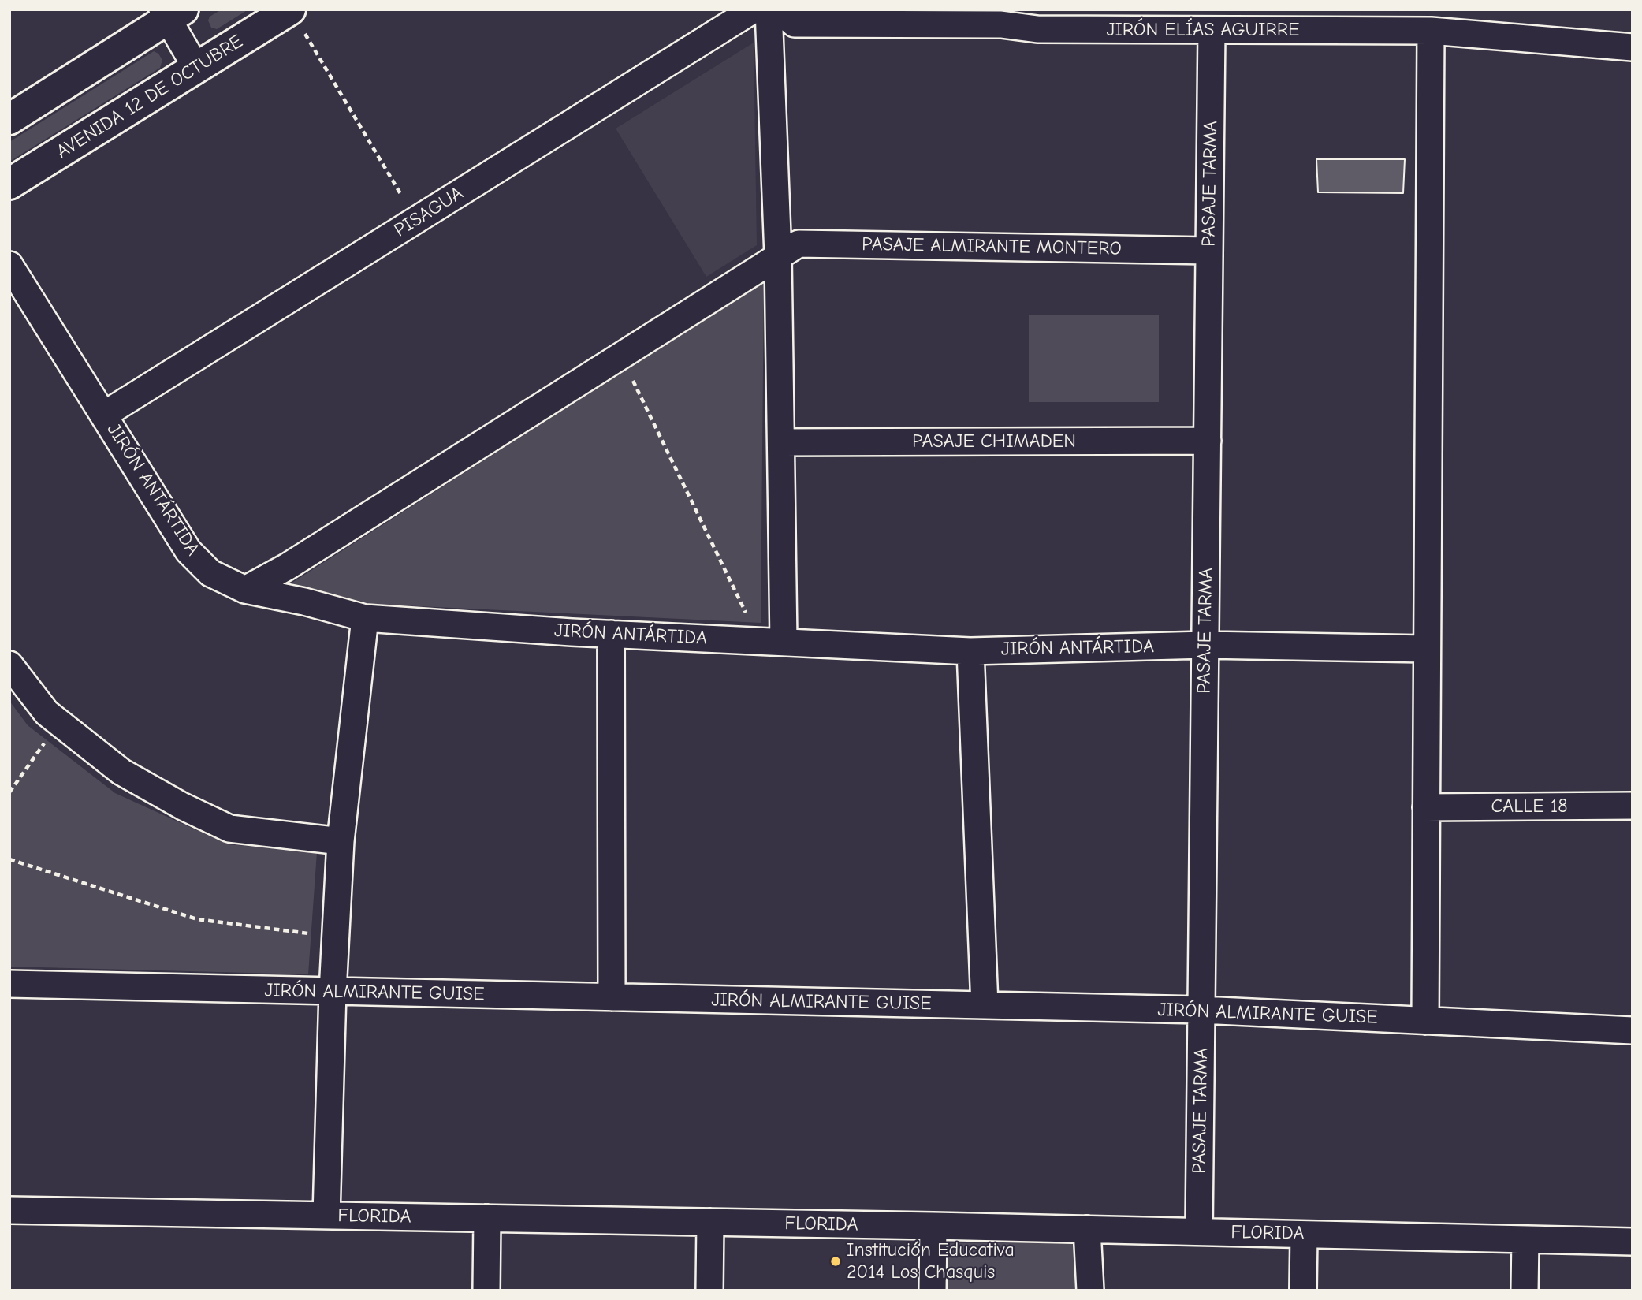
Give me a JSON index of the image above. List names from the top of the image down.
{
  "streets": {
    "main road": ["AVENIDA 12 DE OCTUBRE"],
    "street": [
      "JIRÓN ELÍAS AGUIRRE",
      "PASAJE TARMA",
      "PISAGUA",
      "PASAJE ALMIRANTE MONTERO",
      "PASAJE CHIMADEN",
      "JIRÓN ANTÁRTIDA",
      "CALLE 18",
      "JIRÓN ALMIRANTE GUISE",
      "FLORIDA"
    ]
  },
  "crossings": [
    ["JIRÓN ELÍAS AGUIRRE", "PASAJE TARMA"],
    ["PASAJE TARMA", "PASAJE ALMIRANTE MONTERO"],
    ["PASAJE TARMA", "PASAJE CHIMADEN"],
    ["PASAJE TARMA", "JIRÓN ANTÁRTIDA"],
    ["PASAJE TARMA", "JIRÓN ALMIRANTE GUISE"],
    ["PASAJE TARMA", "FLORIDA"],
    ["PISAGUA", "JIRÓN ANTÁRTIDA"],
    ["PASAJE ALMIRANTE MONTERO", "JIRÓN ANTÁRTIDA"]
  ],
  "places": ["Institución Educativa 2014 Los Chasquis"]
}
